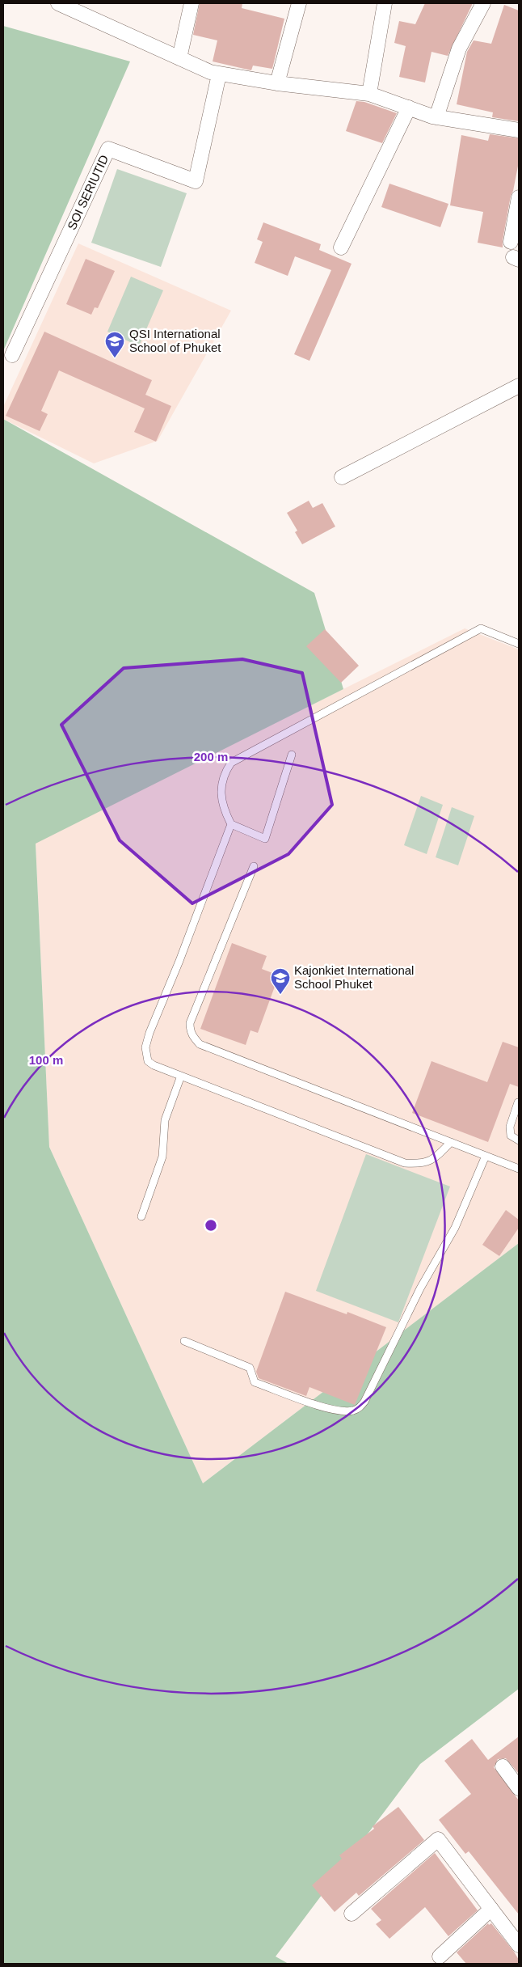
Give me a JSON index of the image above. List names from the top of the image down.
{
  "streets": {
    "street": ["SOI SERIUTID"]
  },
  "places": {
    "school or university": ["QSI International School of Phuket", "Kajonkiet International School Phuket"]
  },
  "rings": ["200 m", "100 m"]
}
